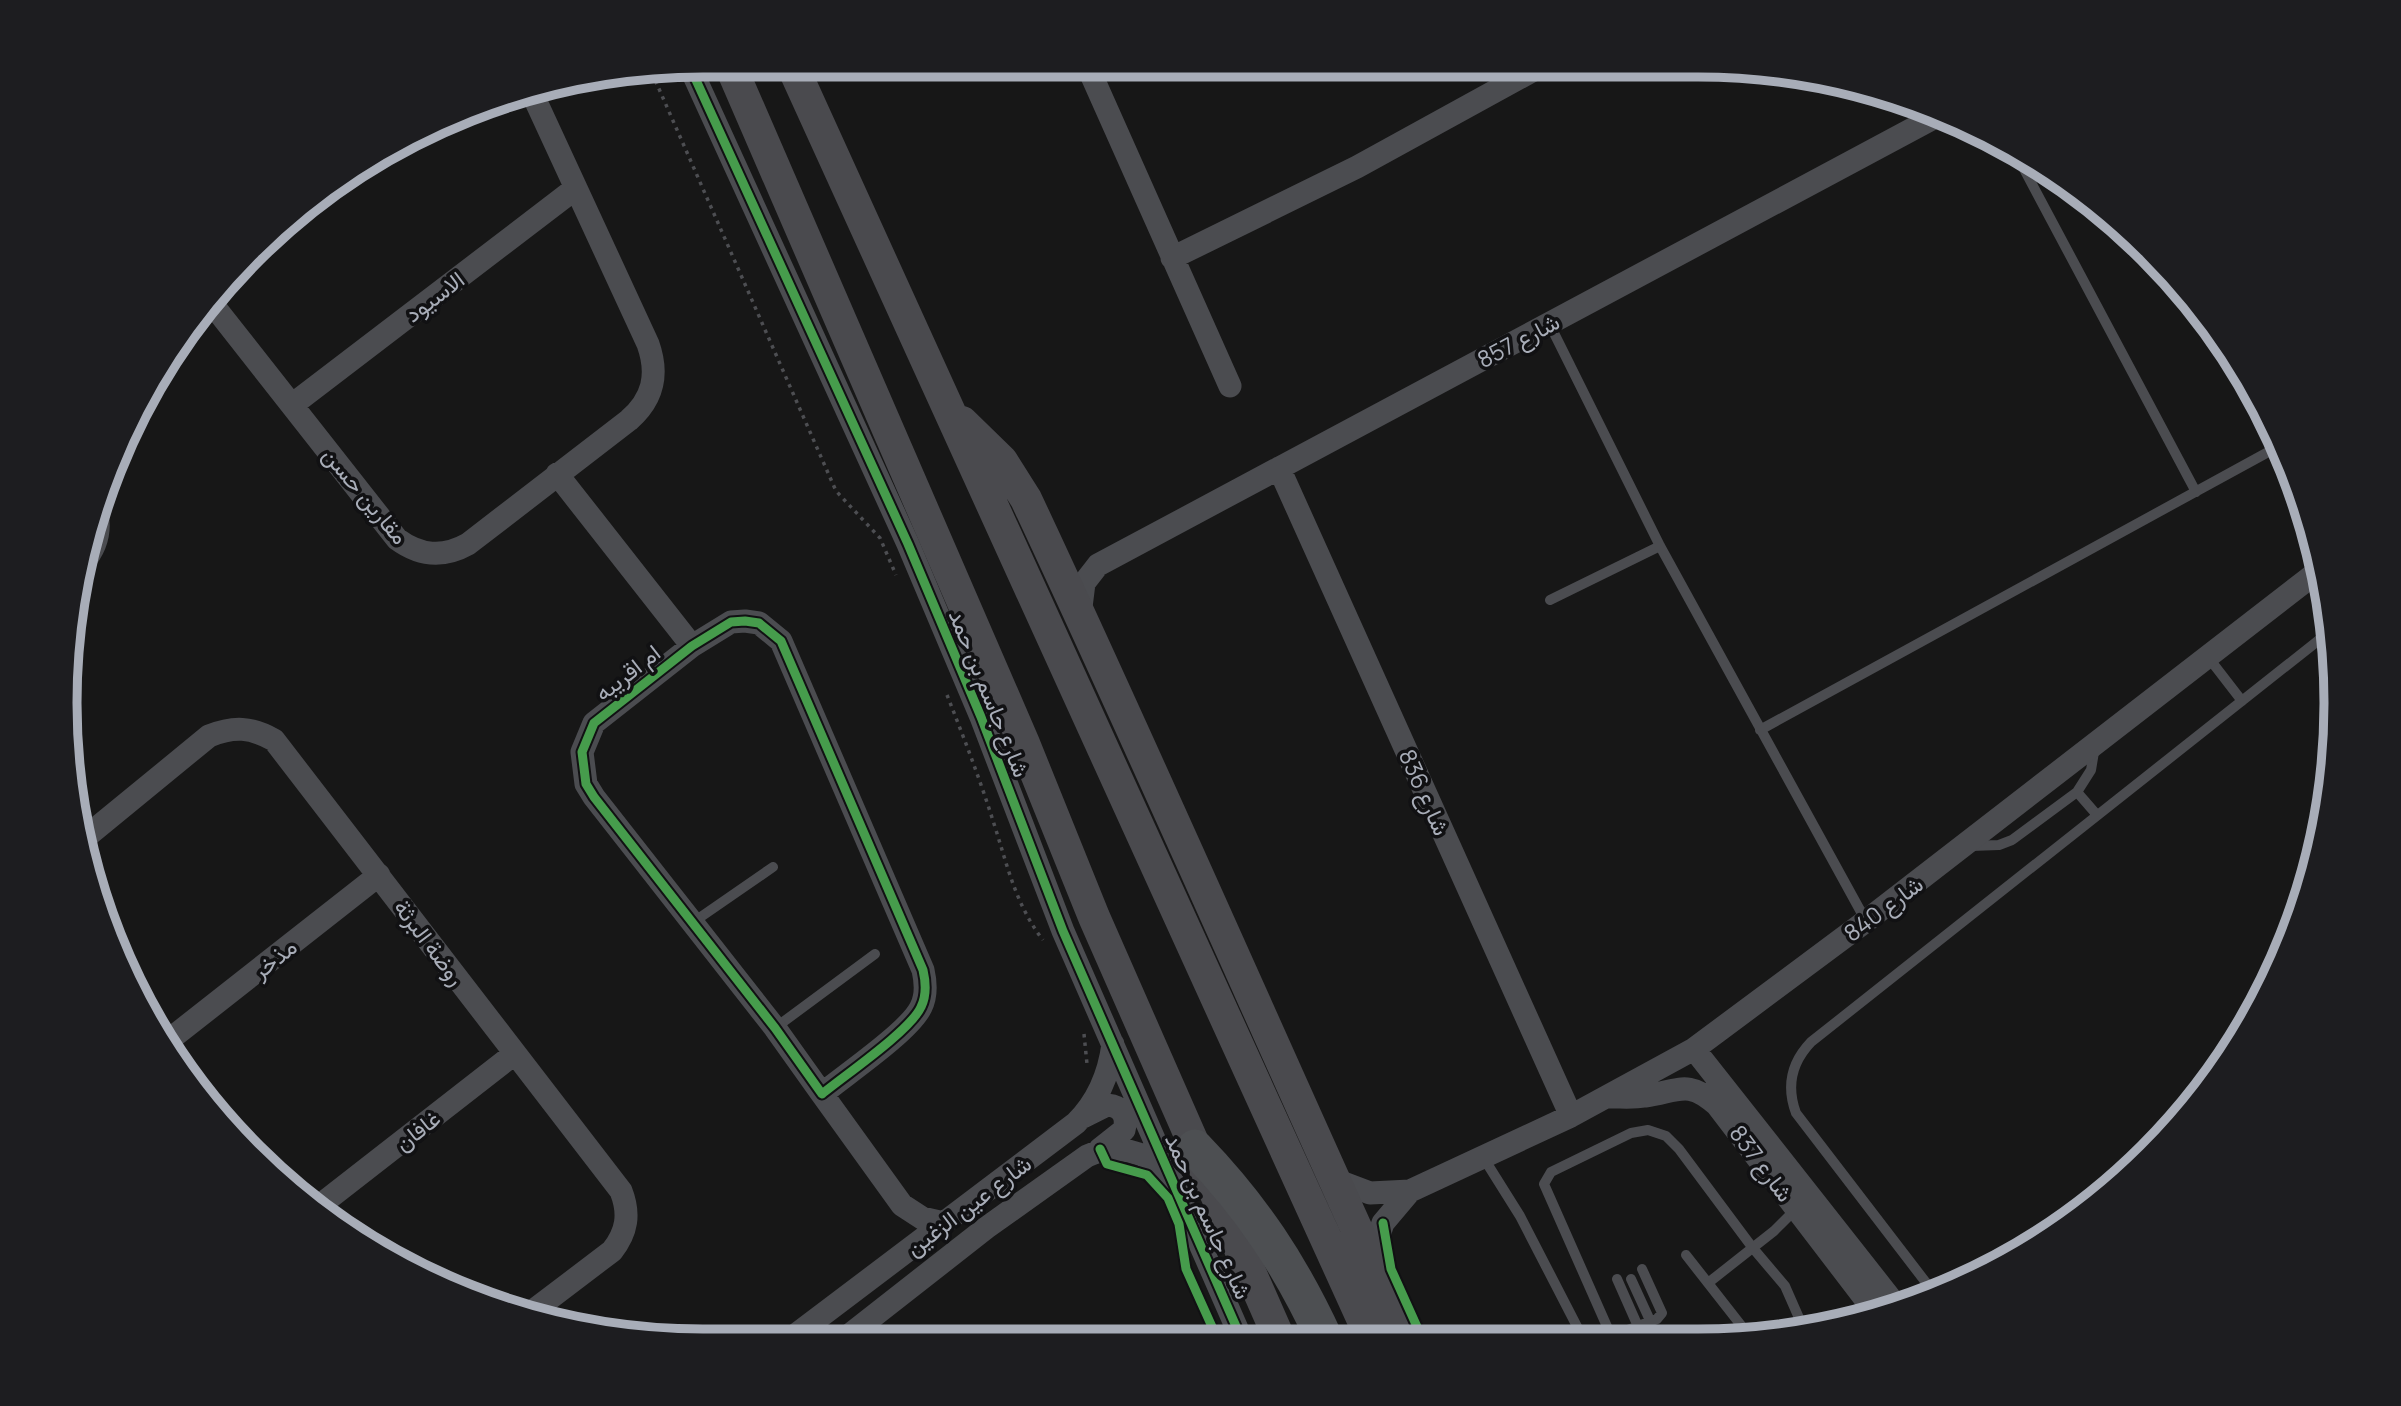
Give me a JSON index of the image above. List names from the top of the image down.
{
  "streets": {
    "main road": ["شارع جاسم بن حمد"],
    "street": [
      "الاسيود",
      "شارع 857",
      "مقارين حسن",
      "ام اقريبه",
      "شارع 836",
      "شارع 840",
      "روضة البرثة",
      "مذخر",
      "غافان",
      "شارع 837",
      "شارع عين الزغين"
    ]
  },
  "crossings": [
    ["الاسيود", "مقارين حسن"],
    ["شارع 857", "شارع 836"],
    ["ام اقريبه", "شارع عين الزغين"],
    ["شارع جاسم بن حمد", "شارع عين الزغين"],
    ["شارع 836", "شارع 840"],
    ["شارع 840", "شارع 837"],
    ["روضة البرثة", "مذخر"],
    ["روضة البرثة", "غافان"]
  ]
}
